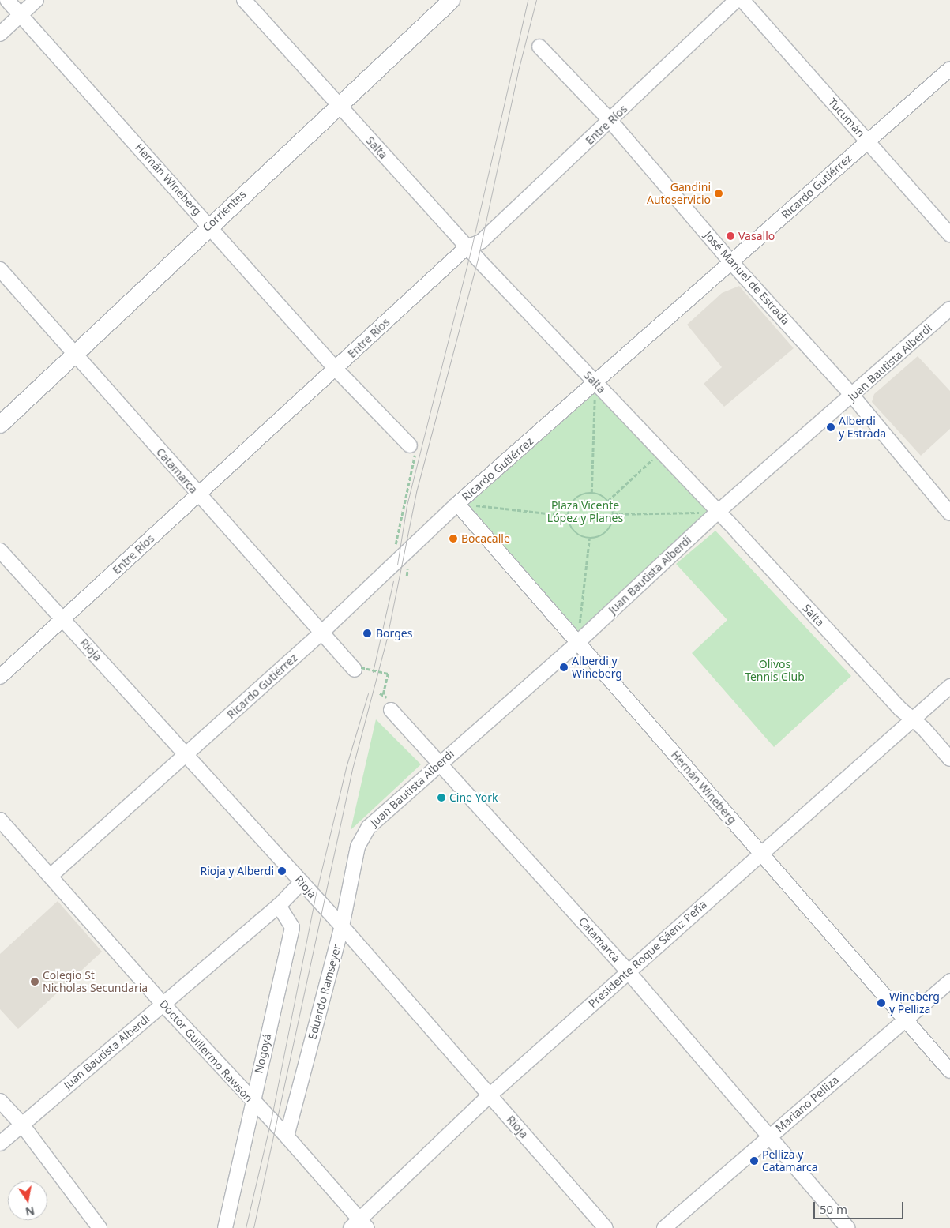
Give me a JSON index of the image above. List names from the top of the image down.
{
  "streets": {
    "street": [
      "Tucumán",
      "Entre Ríos",
      "Salta",
      "Hernán Wineberg",
      "Ricardo Gutiérrez",
      "Corrientes",
      "José Manuel de Estrada",
      "Juan Bautista Alberdi",
      "Catamarca",
      "Rioja",
      "Presidente Roque Sáenz Peña",
      "Eduardo Ramseyer",
      "Doctor Guillermo Rawson",
      "Nogoyá",
      "Mariano Pelliza"
    ]
  },
  "crossings": [
    ["Tucumán", "Ricardo Gutiérrez"],
    ["Entre Ríos", "Salta"],
    ["Entre Ríos", "Hernán Wineberg"],
    ["Entre Ríos", "José Manuel de Estrada"],
    ["Entre Ríos", "Catamarca"],
    ["Entre Ríos", "Rioja"],
    ["Salta", "Ricardo Gutiérrez"],
    ["Salta", "Corrientes"],
    ["Salta", "Juan Bautista Alberdi"],
    ["Salta", "Presidente Roque Sáenz Peña"],
    ["Hernán Wineberg", "Ricardo Gutiérrez"],
    ["Hernán Wineberg", "Corrientes"],
    ["Hernán Wineberg", "Juan Bautista Alberdi"],
    ["Hernán Wineberg", "Presidente Roque Sáenz Peña"],
    ["Hernán Wineberg", "Mariano Pelliza"],
    ["Ricardo Gutiérrez", "José Manuel de Estrada"],
    ["Ricardo Gutiérrez", "Catamarca"],
    ["Ricardo Gutiérrez", "Rioja"],
    ["Ricardo Gutiérrez", "Doctor Guillermo Rawson"],
    ["Corrientes", "Catamarca"],
    ["José Manuel de Estrada", "Juan Bautista Alberdi"],
    ["Juan Bautista Alberdi", "Catamarca"],
    ["Juan Bautista Alberdi", "Rioja"],
    ["Juan Bautista Alberdi", "Eduardo Ramseyer"],
    ["Juan Bautista Alberdi", "Doctor Guillermo Rawson"],
    ["Juan Bautista Alberdi", "Nogoyá"],
    ["Catamarca", "Presidente Roque Sáenz Peña"],
    ["Catamarca", "Mariano Pelliza"],
    ["Rioja", "Presidente Roque Sáenz Peña"],
    ["Rioja", "Eduardo Ramseyer"],
    ["Presidente Roque Sáenz Peña", "Doctor Guillermo Rawson"],
    ["Eduardo Ramseyer", "Doctor Guillermo Rawson"],
    ["Doctor Guillermo Rawson", "Nogoyá"]
  ],
  "parks": ["Plaza Vicente López y Planes", "Olivos Tennis Club"],
  "places": [
    "Gandini Autoservicio",
    "Vasallo",
    "Alberdi y Estrada",
    "Bocacalle",
    "Borges",
    "Alberdi y Wineberg",
    "Cine York",
    "Rioja y Alberdi",
    "Colegio St Nicholas Secundaria",
    "Wineberg y Pelliza",
    "Pelliza y Catamarca"
  ],
  "scale_bar": "50 m",
  "north": "bottom"
}
